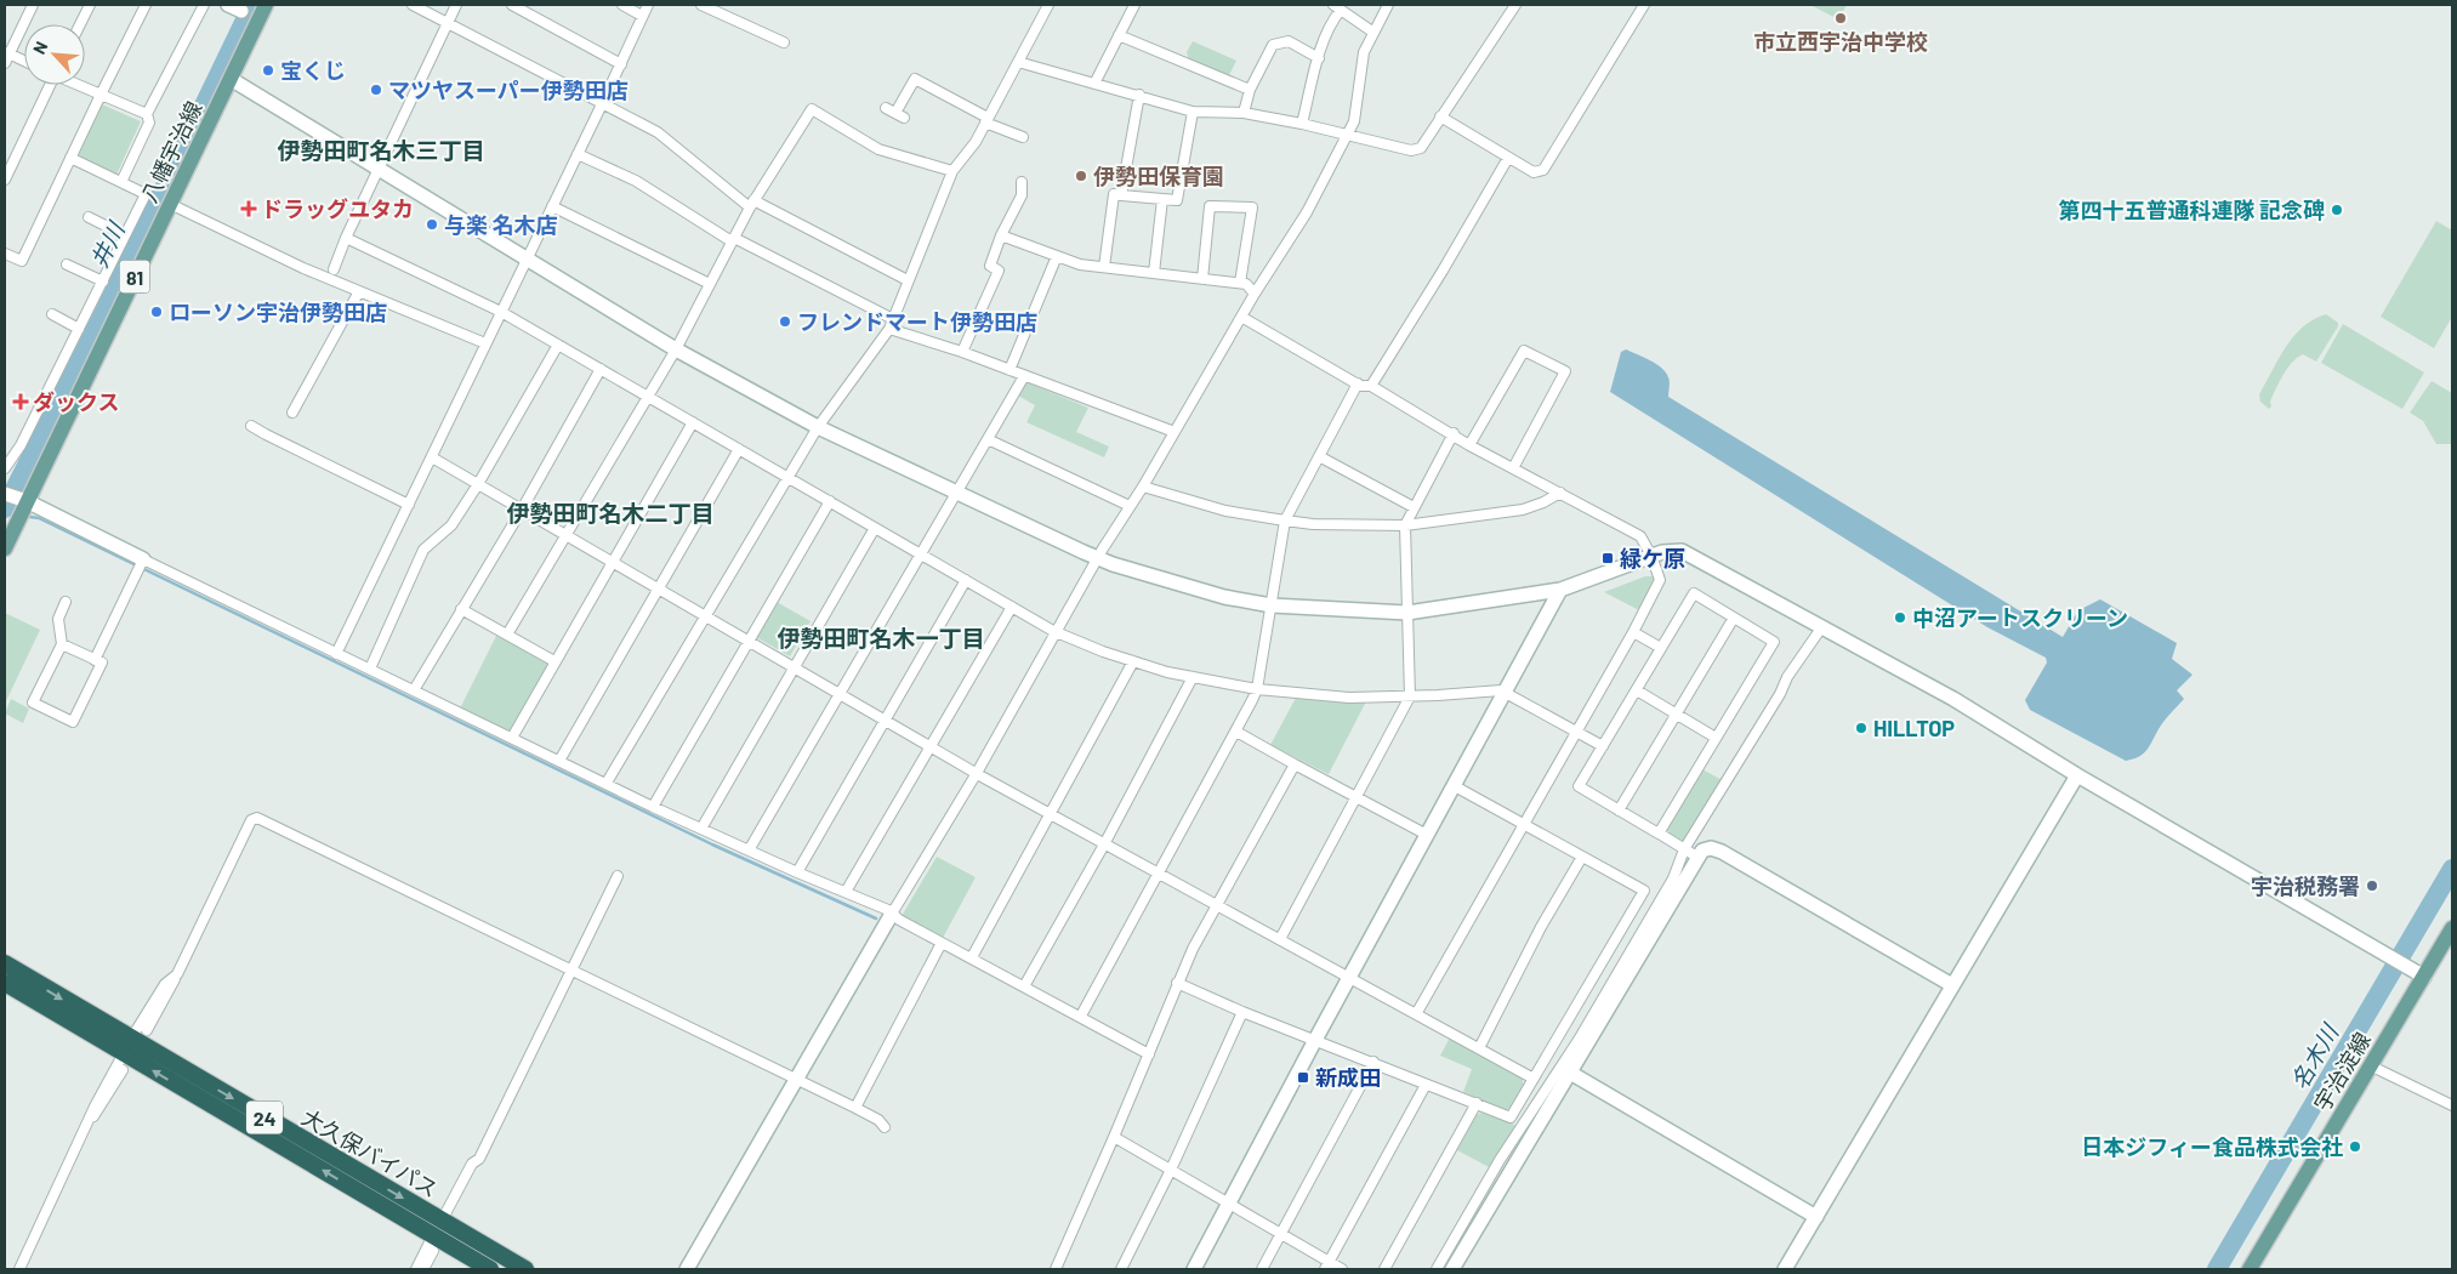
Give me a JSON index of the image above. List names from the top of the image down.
{
  "streets": {
    "highway": ["24", "大久保バイパス"],
    "main road": ["八幡宇治線", "81", "宇治淀線"]
  },
  "districts": ["伊勢田町名木三丁目", "伊勢田町名木二丁目", "伊勢田町名木一丁目"],
  "water": ["井川", "名木川"],
  "places": {
    "other": [
      "市立西宇治中学校",
      "宝くじ",
      "マツヤスーパー伊勢田店",
      "伊勢田保育園",
      "第四十五普通科連隊 記念碑",
      "与楽 名木店",
      "ローソン宇治伊勢田店",
      "フレンドマート伊勢田店",
      "中沼アートスクリーン",
      "HILLTOP",
      "宇治税務署",
      "日本ジフィー食品株式会社"
    ],
    "health": ["ドラッグユタカ", "ダックス"],
    "transit": ["緑ケ原", "新成田"]
  },
  "north": "top left"
}
